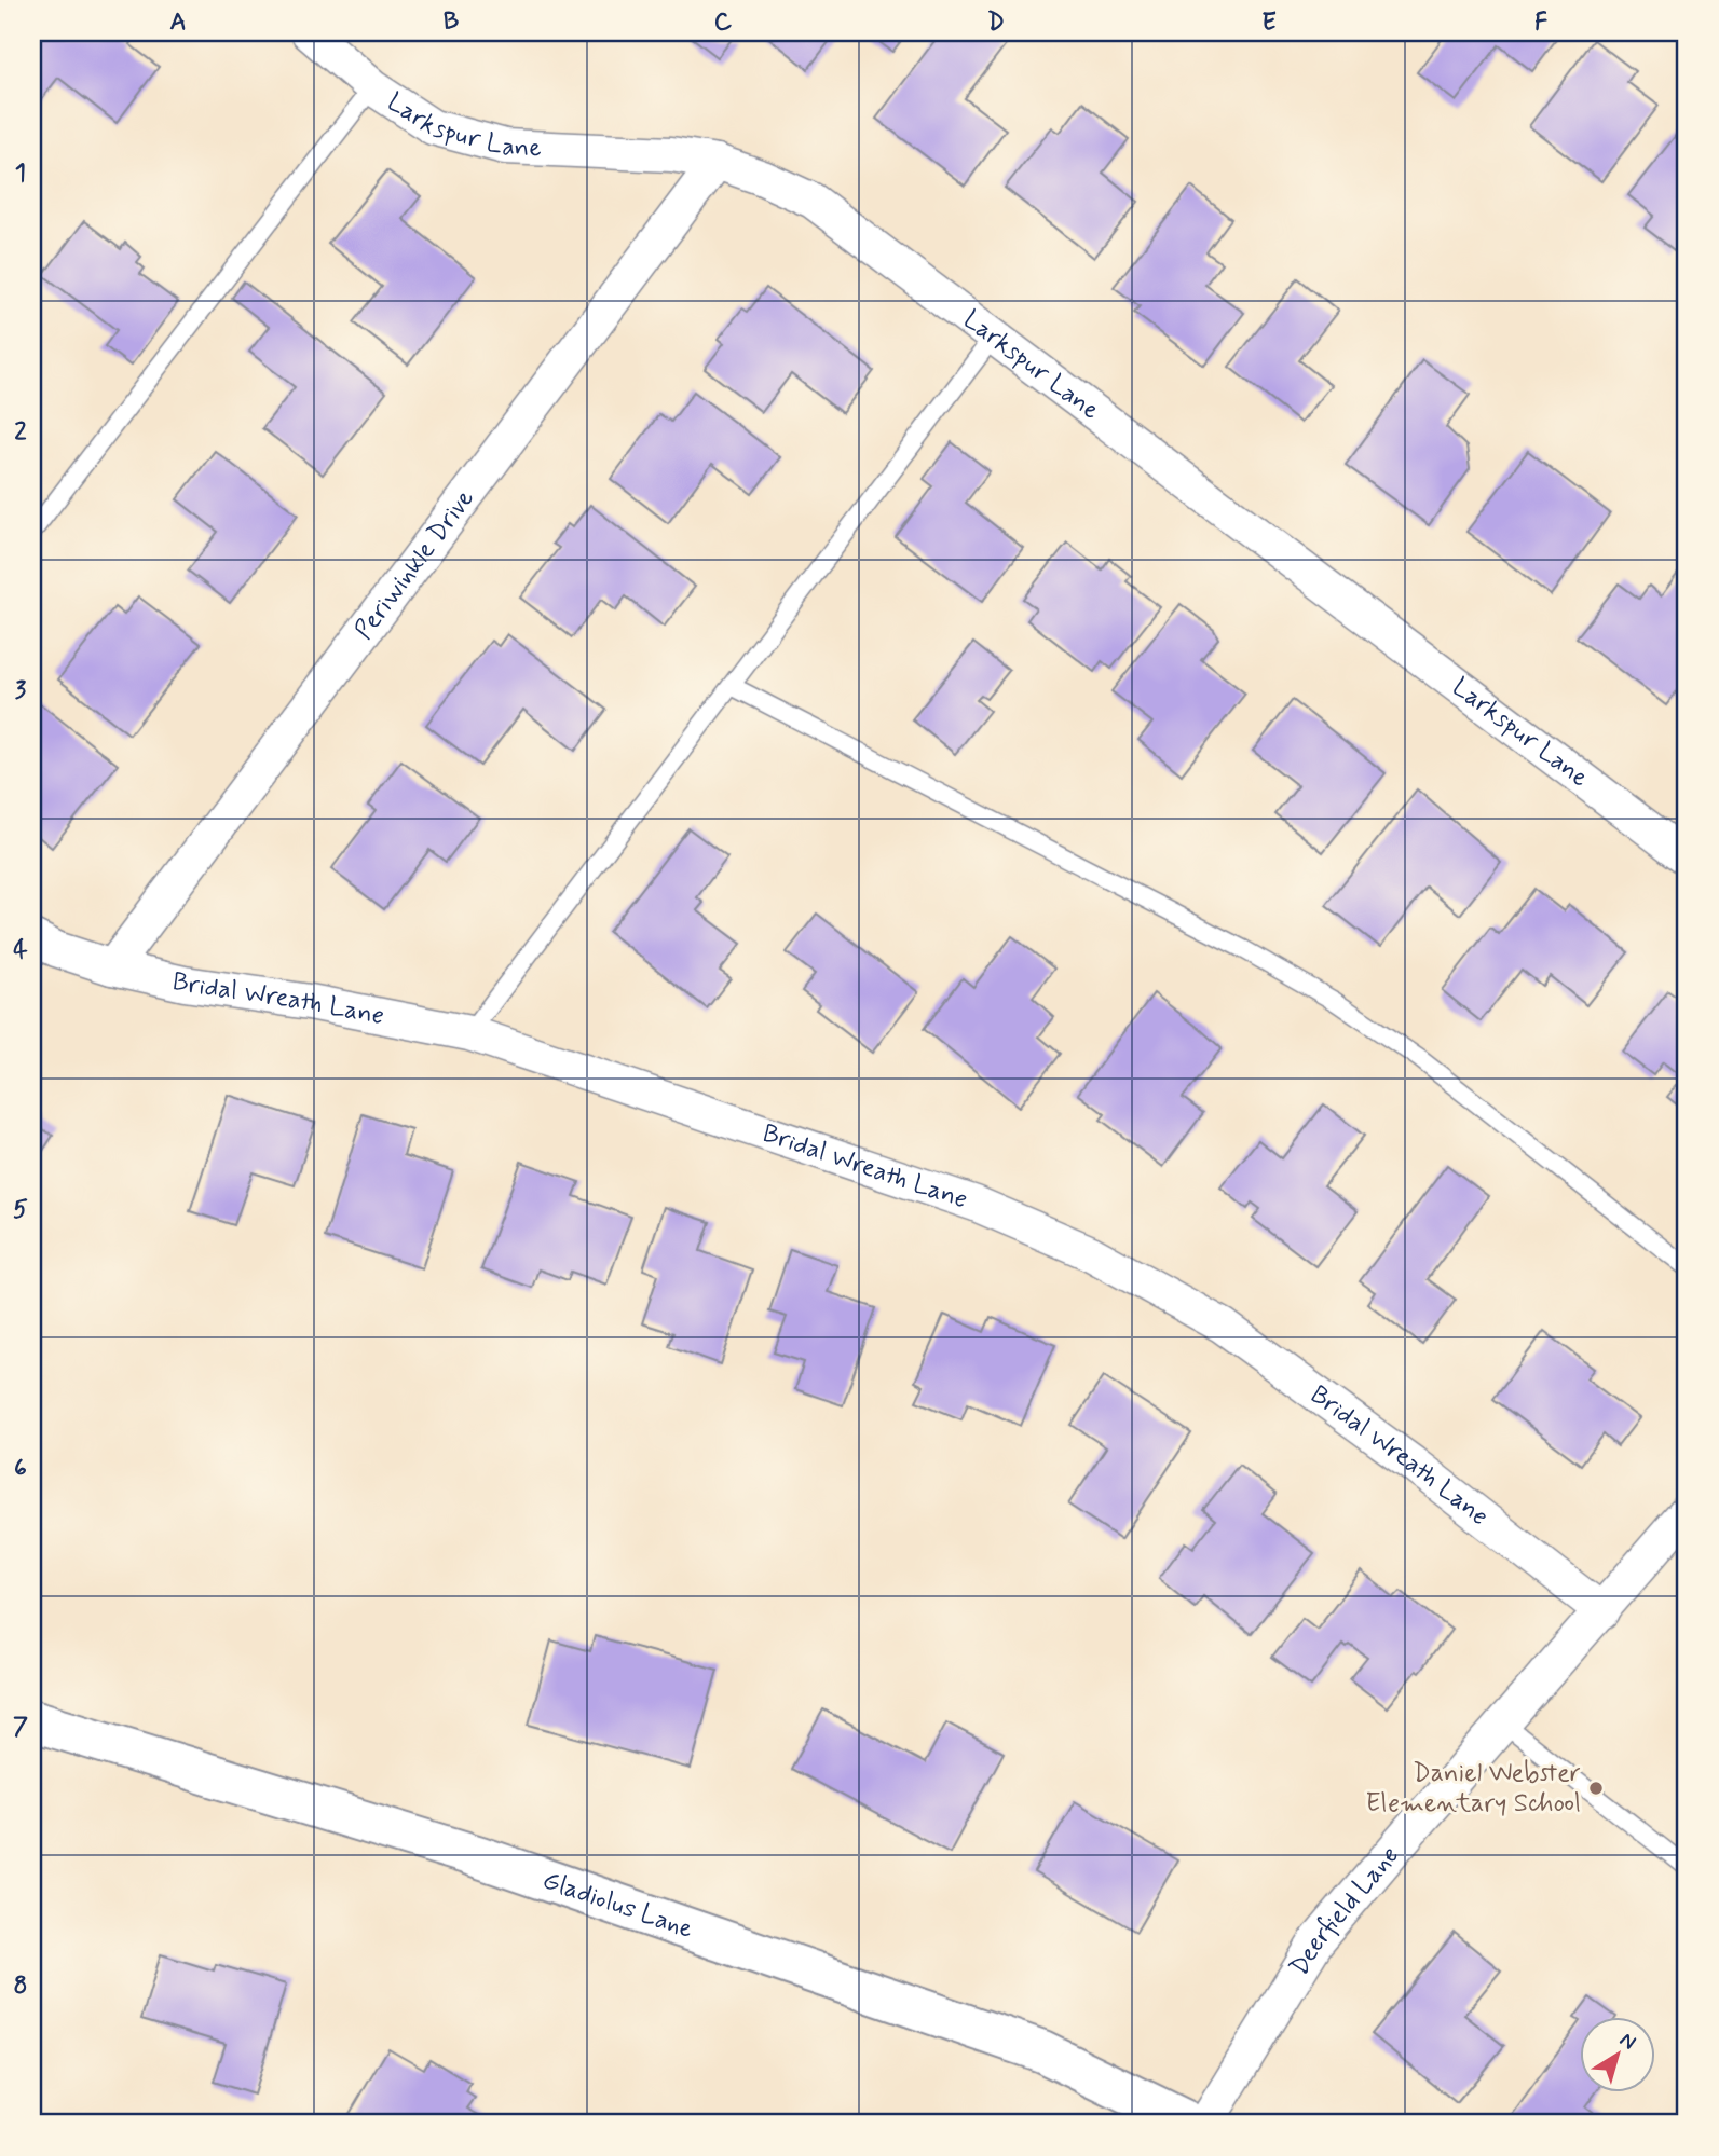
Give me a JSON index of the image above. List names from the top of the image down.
{
  "streets": {
    "street": [
      "Larkspur Lane",
      "Periwinkle Drive",
      "Bridal Wreath Lane",
      "Gladiolus Lane",
      "Deerfield Lane"
    ]
  },
  "crossings": [
    ["Larkspur Lane", "Periwinkle Drive"],
    ["Periwinkle Drive", "Bridal Wreath Lane"],
    ["Bridal Wreath Lane", "Deerfield Lane"]
  ],
  "places": ["Daniel Webster Elementary School"],
  "north": "top right",
  "grid": {
    "columns": [
      "A",
      "B",
      "C",
      "D",
      "E",
      "F"
    ],
    "rows": [
      "1",
      "2",
      "3",
      "4",
      "5",
      "6",
      "7",
      "8"
    ]
  }
}
